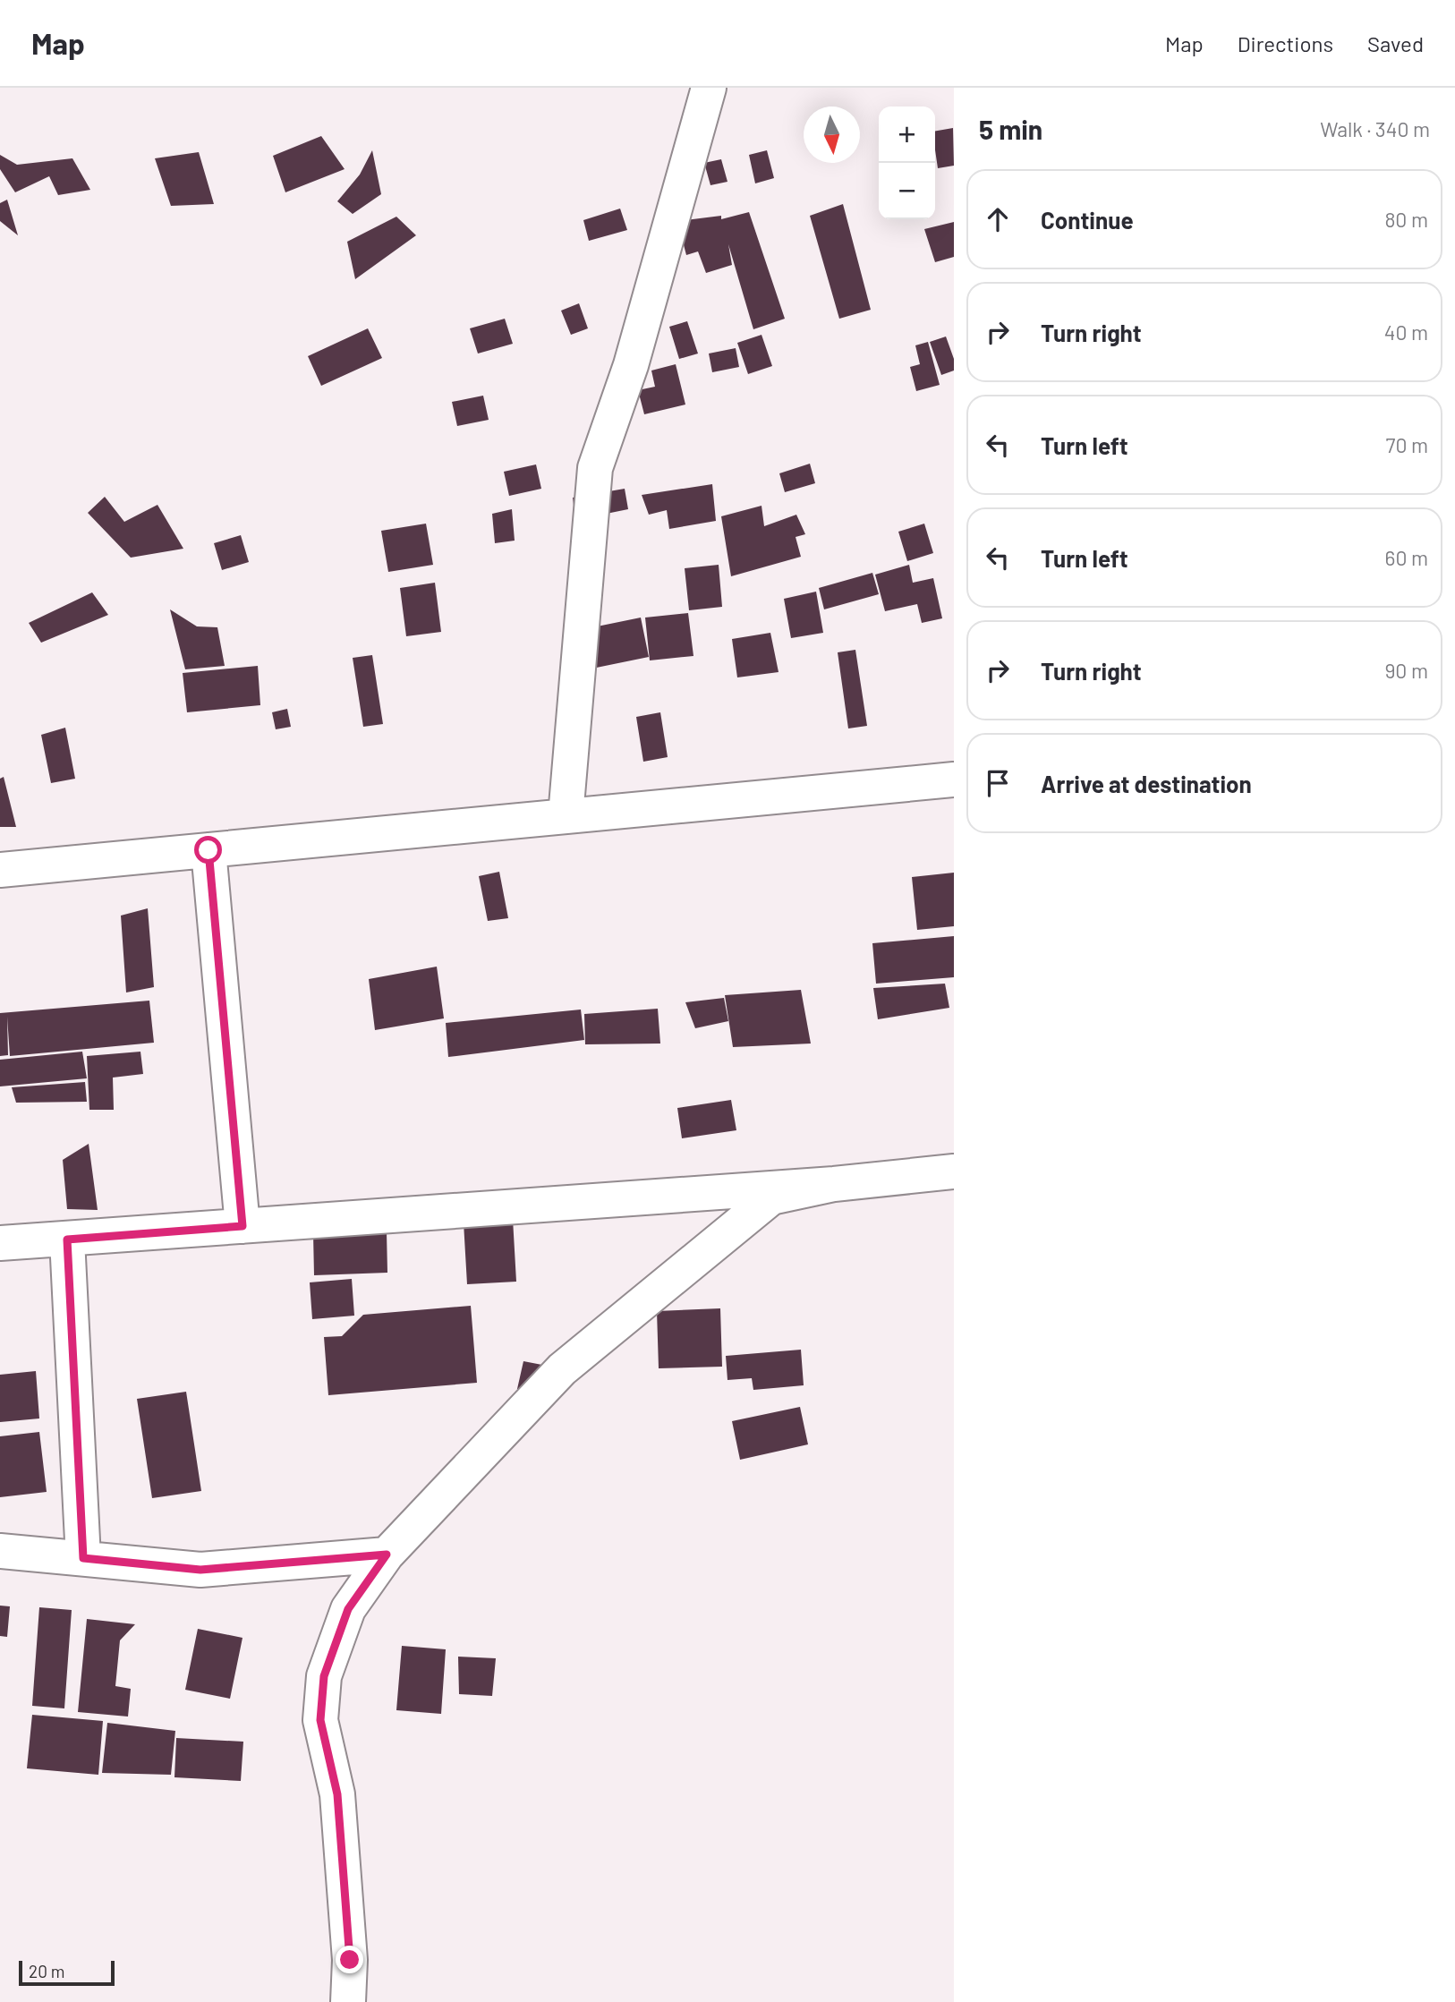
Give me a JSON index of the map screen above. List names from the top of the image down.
{
  "scale_bar": "20 m",
  "north": "bottom",
  "page": {
    "header": "Map",
    "nav": ["Map", "Directions", "Saved"],
    "heading": ["5 min", "Walk · 340 m"],
    "map_buttons": ["+", "−"],
    "list": [
      ["Continue", "80 m"],
      ["Turn right", "40 m"],
      ["Turn left", "70 m"],
      ["Turn left", "60 m"],
      ["Turn right", "90 m"],
      "Arrive at destination"
    ],
    "scale": "20 m"
  }
}
